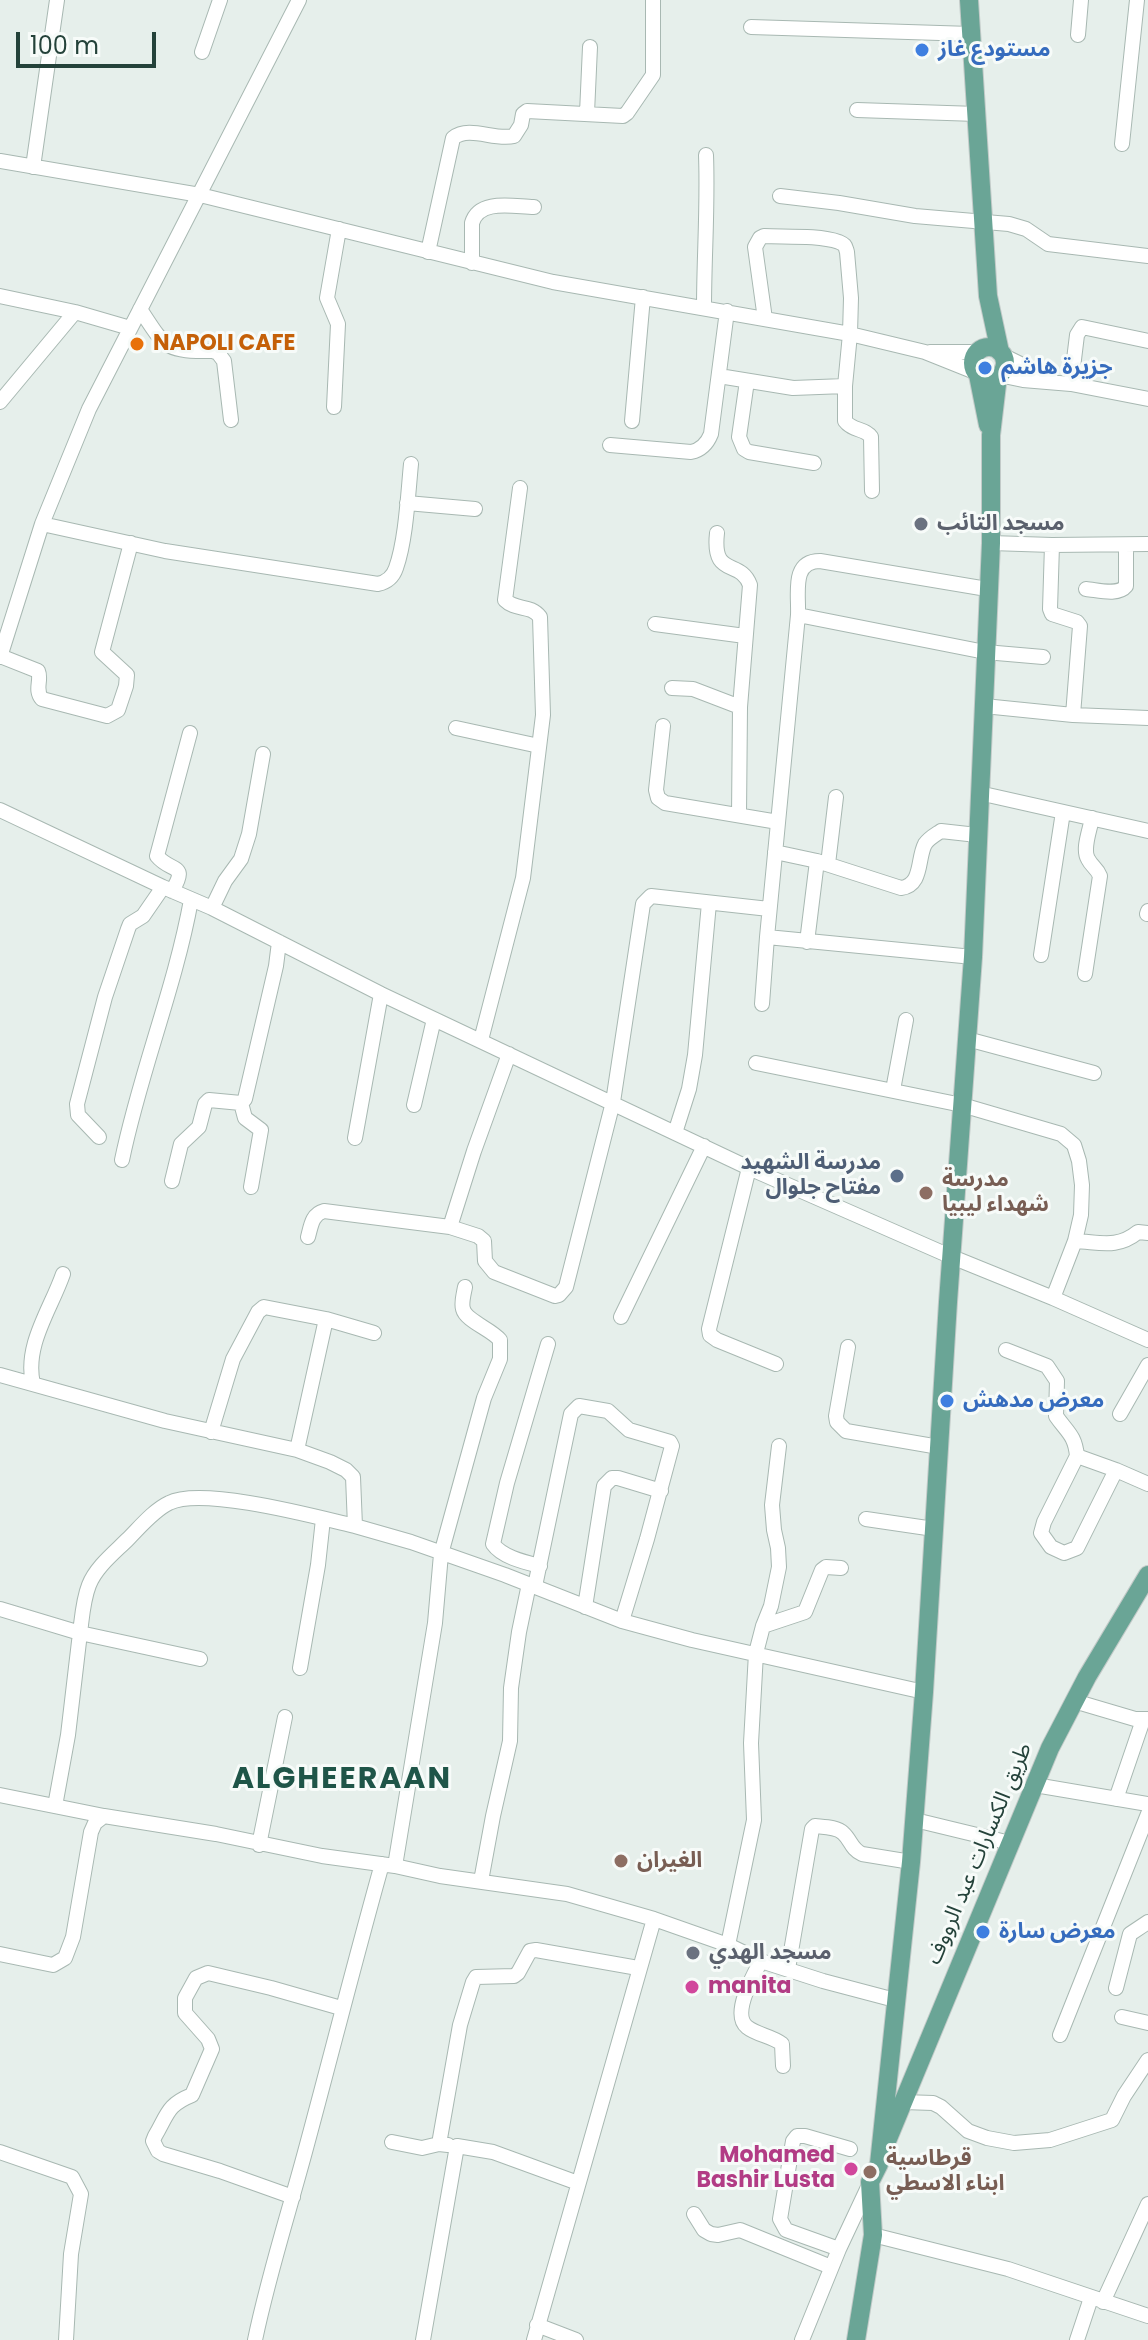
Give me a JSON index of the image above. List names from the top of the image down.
{
  "streets": {
    "main road": ["طريق الكسارات عبد الرووف"]
  },
  "districts": ["ALGHEERAAN"],
  "places": [
    "مستودع غاز",
    "NAPOLI CAFE",
    "جزيرة هاشم",
    "مسجد التائب",
    "مدرسة الشهيد مفتاح جلوال",
    "مدرسة شهداء ليبيا",
    "معرض مدهش",
    "الغيران",
    "معرض سارة",
    "مسجد الهدي",
    "manita",
    "Mohamed Bashir Lusta",
    "قرطاسية ابناء الاسطي"
  ],
  "scale_bar": "100 m"
}
